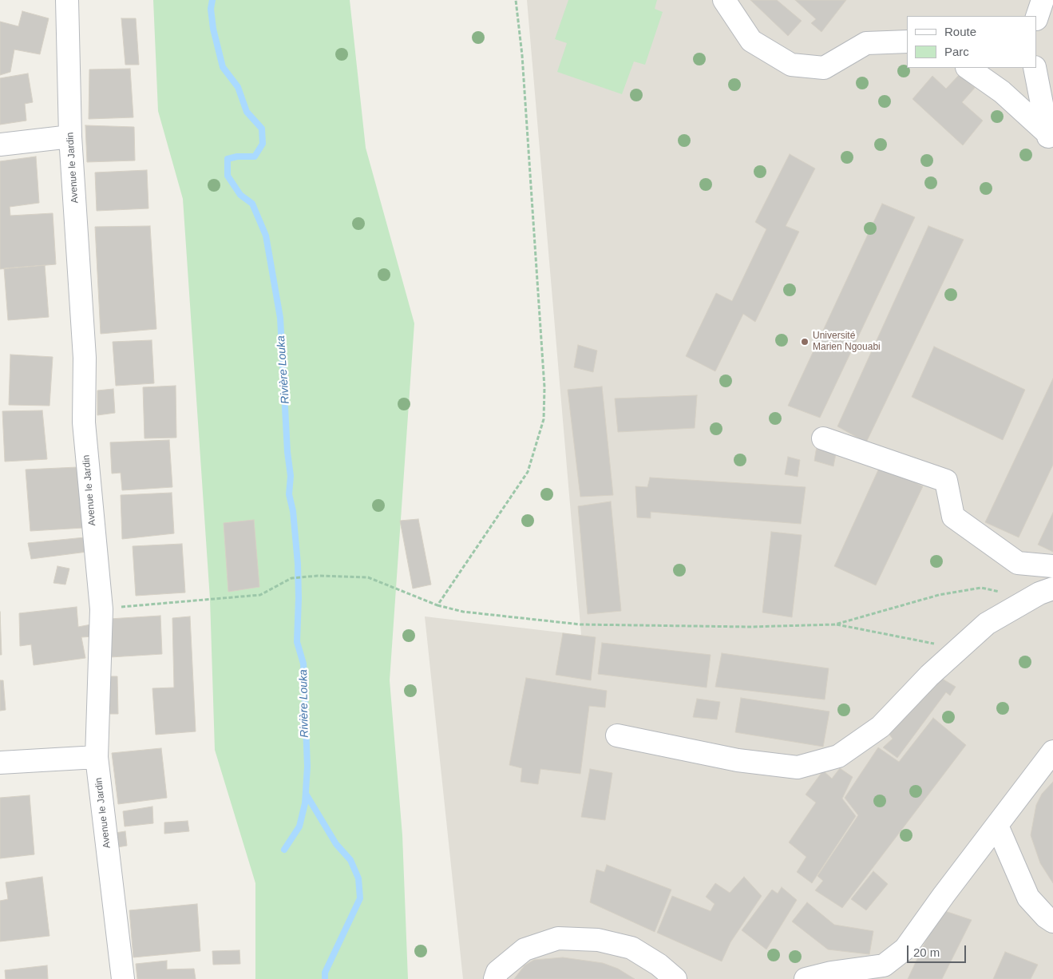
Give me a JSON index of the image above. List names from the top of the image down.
{
  "streets": {
    "street": ["Avenue le Jardin"]
  },
  "water": ["Rivière Louka"],
  "places": ["Université Marien Ngouabi"],
  "legend": ["Route", "Parc"],
  "scale_bar": "20 m"
}
